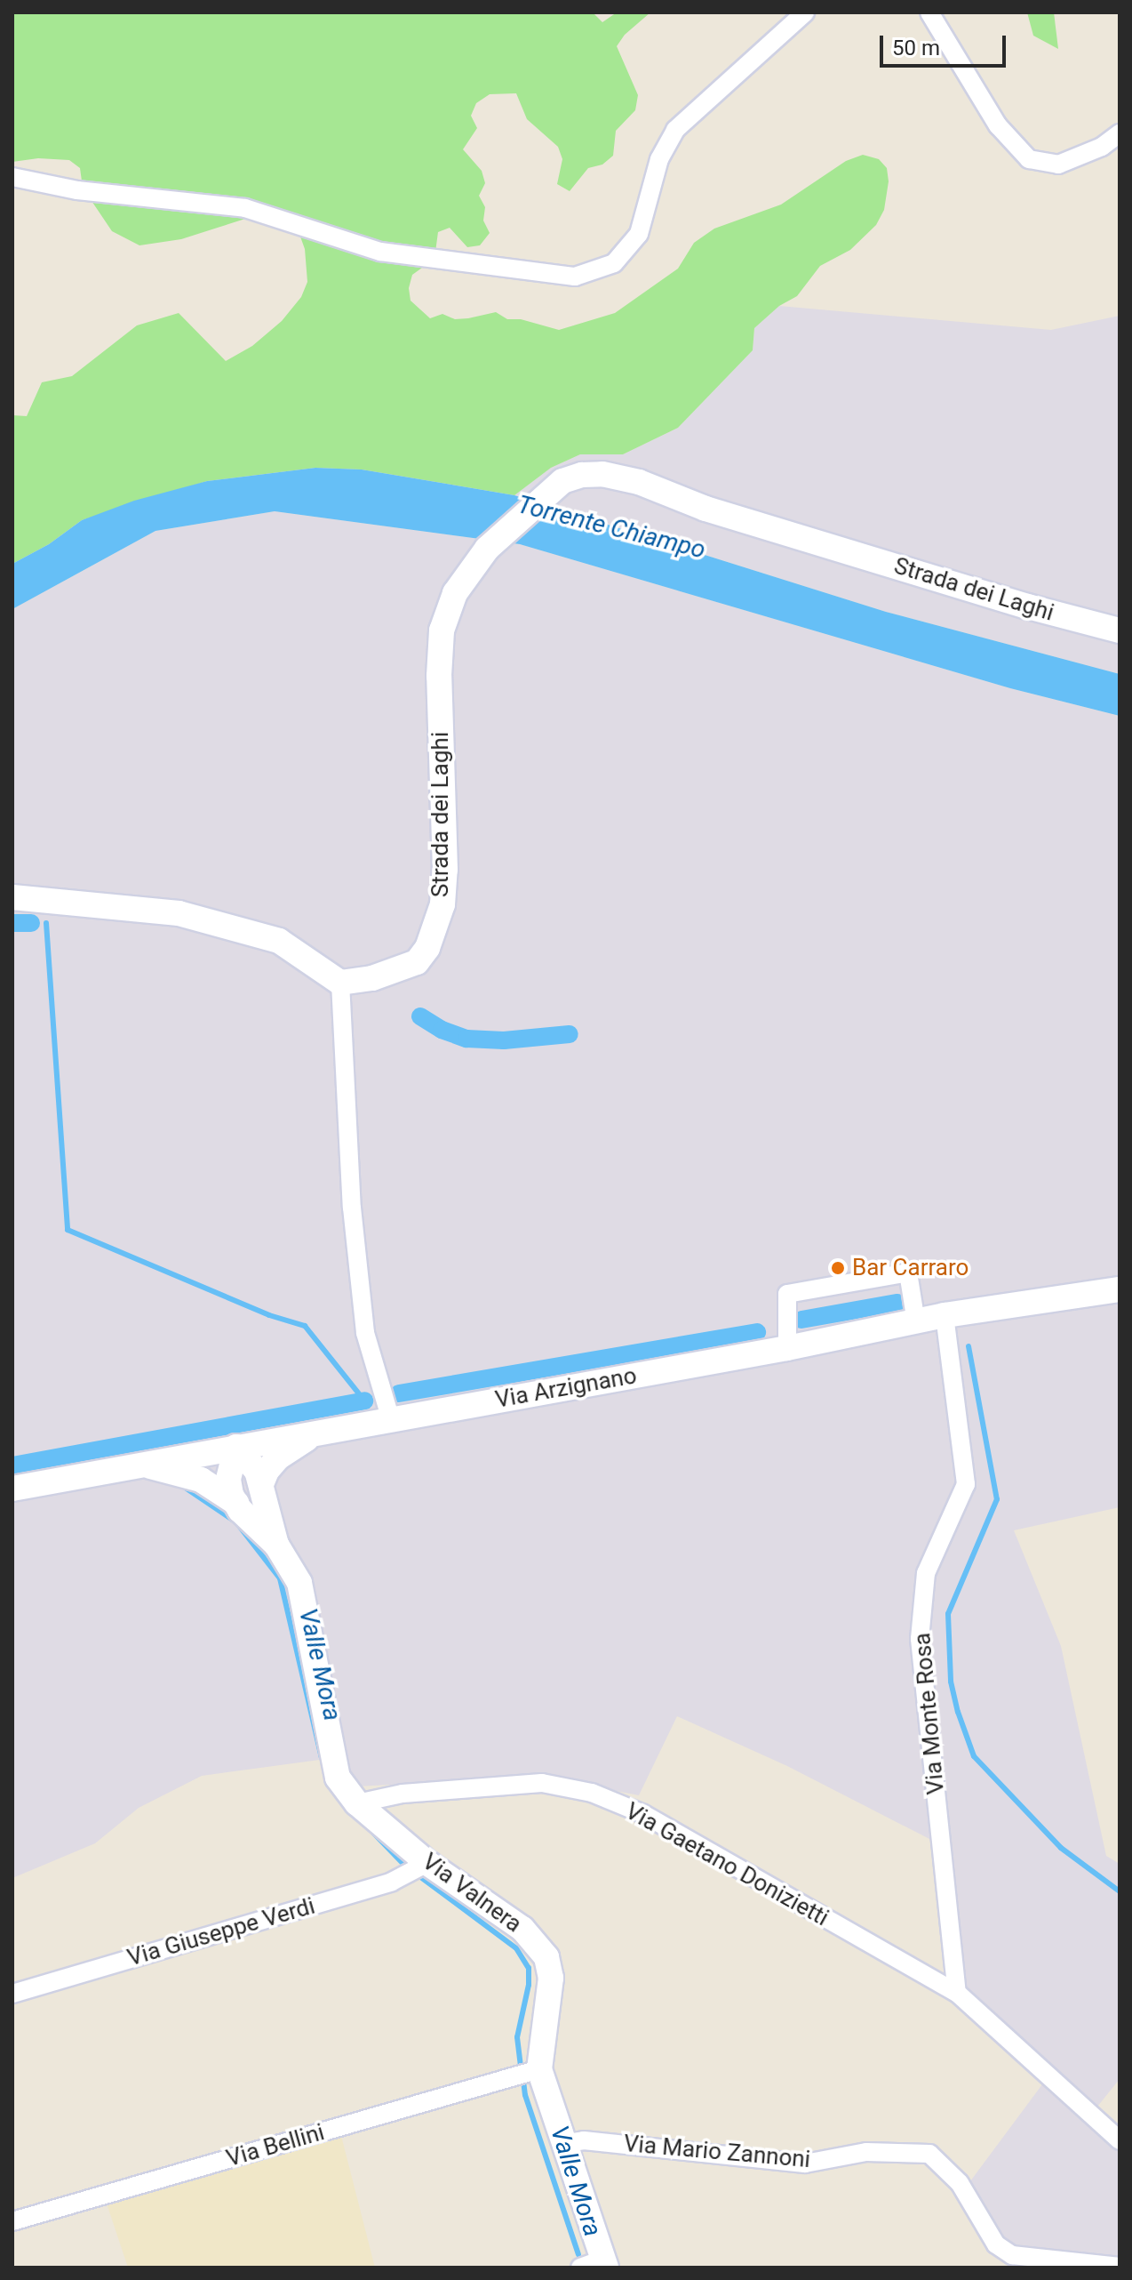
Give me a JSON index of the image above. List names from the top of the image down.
{
  "streets": {
    "street": [
      "Strada dei Laghi",
      "Via Arzignano",
      "Via Monte Rosa",
      "Via Gaetano Donizietti",
      "Via Valnera",
      "Via Giuseppe Verdi",
      "Via Bellini",
      "Via Mario Zannoni"
    ]
  },
  "crossings": [
    ["Via Arzignano", "Via Monte Rosa"],
    ["Via Arzignano", "Via Valnera"],
    ["Via Monte Rosa", "Via Gaetano Donizietti"],
    ["Via Gaetano Donizietti", "Via Valnera"],
    ["Via Valnera", "Via Giuseppe Verdi"],
    ["Via Valnera", "Via Bellini"],
    ["Via Valnera", "Via Mario Zannoni"]
  ],
  "water": ["Torrente Chiampo", "Valle Mora"],
  "places": ["Bar Carraro"],
  "scale_bar": "50 m"
}
